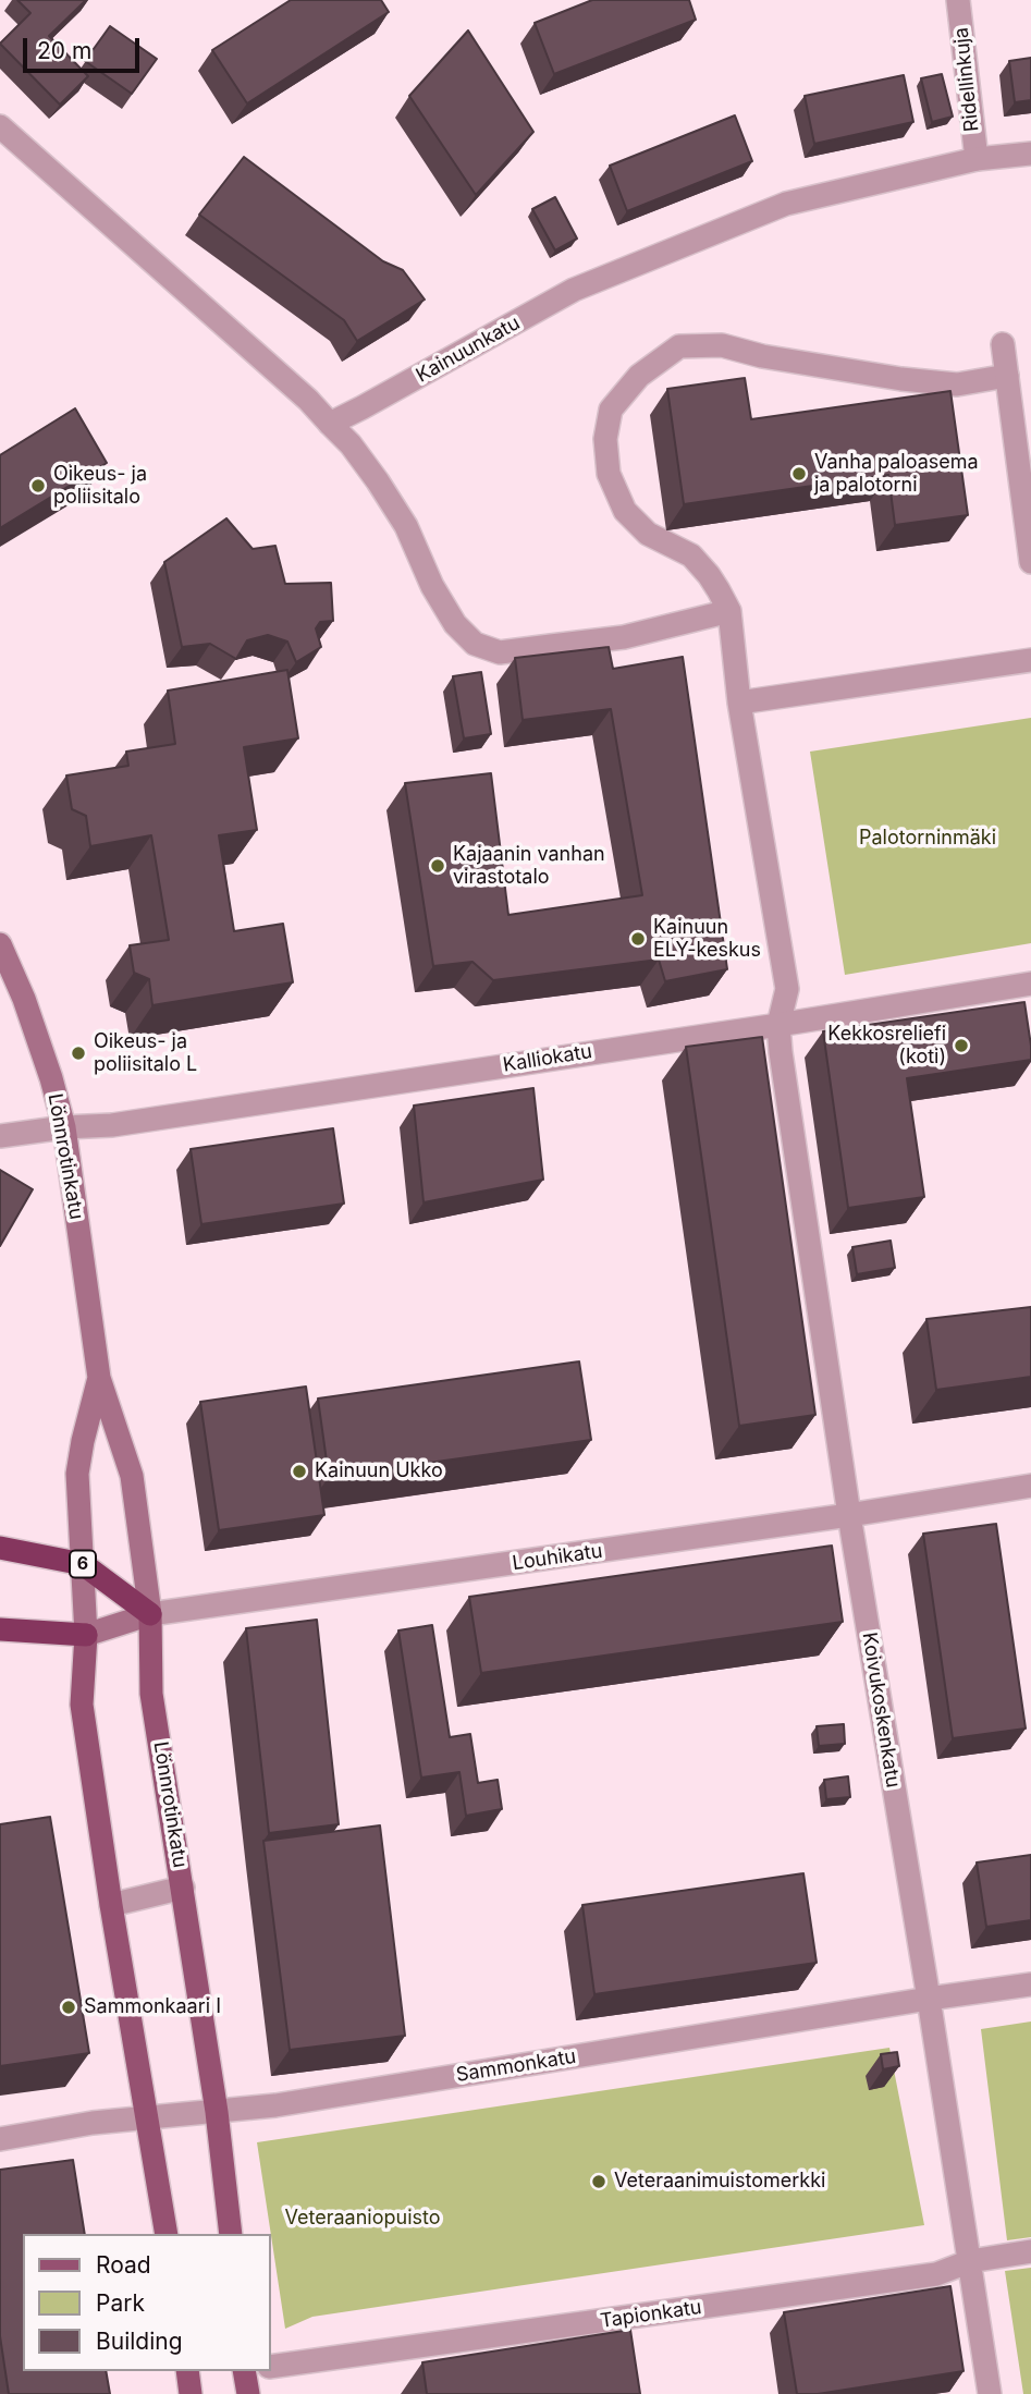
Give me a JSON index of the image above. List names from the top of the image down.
{
  "streets": {
    "highway": ["6"],
    "main road": ["Lönnrotinkatu"],
    "street": [
      "Ridellinkuja",
      "Kainuunkatu",
      "Kalliokatu",
      "Louhikatu",
      "Koivukoskenkatu",
      "Sammonkatu",
      "Tapionkatu"
    ]
  },
  "crossings": [
    ["Ridellinkuja", "Kainuunkatu"],
    ["Kalliokatu", "Lönnrotinkatu"],
    ["Kalliokatu", "Koivukoskenkatu"],
    ["Lönnrotinkatu", "Louhikatu"],
    ["Lönnrotinkatu", "6"],
    ["Lönnrotinkatu", "Sammonkatu"],
    ["Louhikatu", "6"],
    ["Louhikatu", "Koivukoskenkatu"],
    ["Koivukoskenkatu", "Sammonkatu"],
    ["Koivukoskenkatu", "Tapionkatu"]
  ],
  "parks": ["Palotorninmäki", "Veteraaniopuisto"],
  "places": [
    "Vanha paloasema ja palotorni",
    "Oikeus- ja poliisitalo",
    "Kajaanin vanhan virastotalo",
    "Kainuun ELY-keskus",
    "Kekkosreliefi (koti)",
    "Oikeus- ja poliisitalo L",
    "Kainuun Ukko",
    "Sammonkaari I",
    "Veteraanimuistomerkki"
  ],
  "legend": ["Road", "Park", "Building"],
  "scale_bar": "20 m"
}
